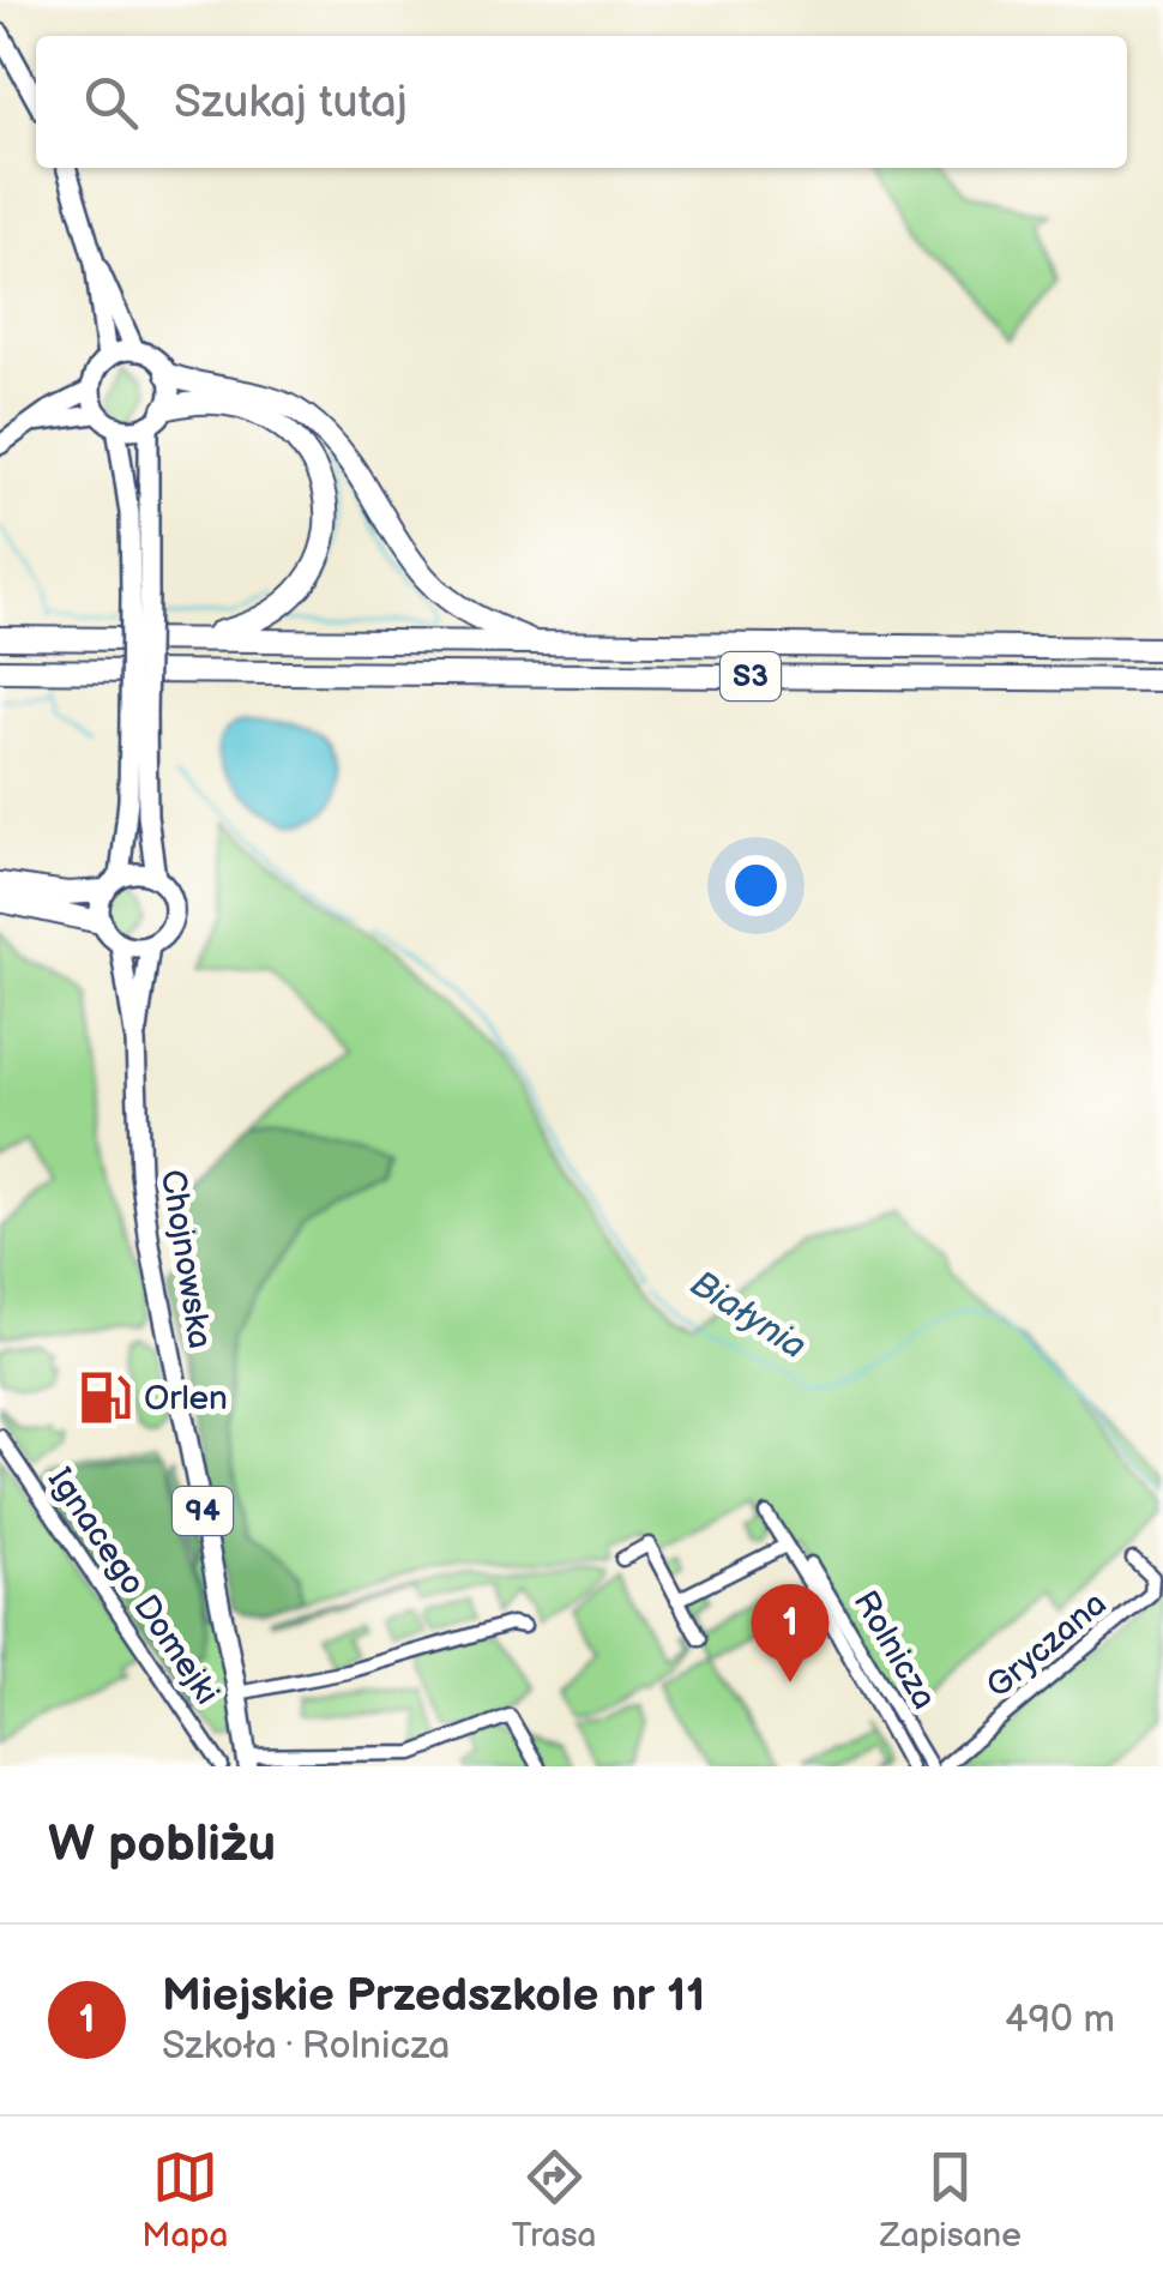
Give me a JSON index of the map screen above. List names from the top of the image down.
{
  "streets": {
    "highway": ["S3"],
    "main road": ["Chojnowska", "94"],
    "street": ["Ignacego Domejki", "Gryczana", "Rolnicza"]
  },
  "crossings": [
    ["Chojnowska", "94"]
  ],
  "water": ["Białynia"],
  "places": {
    "fuel station": ["Orlen"]
  },
  "page": {
    "search": "Szukaj tutaj",
    "pins": "1",
    "heading": "W pobliżu",
    "list": [
      {
        "mark": "1",
        "name": "Miejskie Przedszkole nr 11",
        "note": "Szkoła · Rolnicza",
        "value": "490 m"
      }
    ],
    "nav": ["Mapa", "Trasa", "Zapisane"]
  }
}
